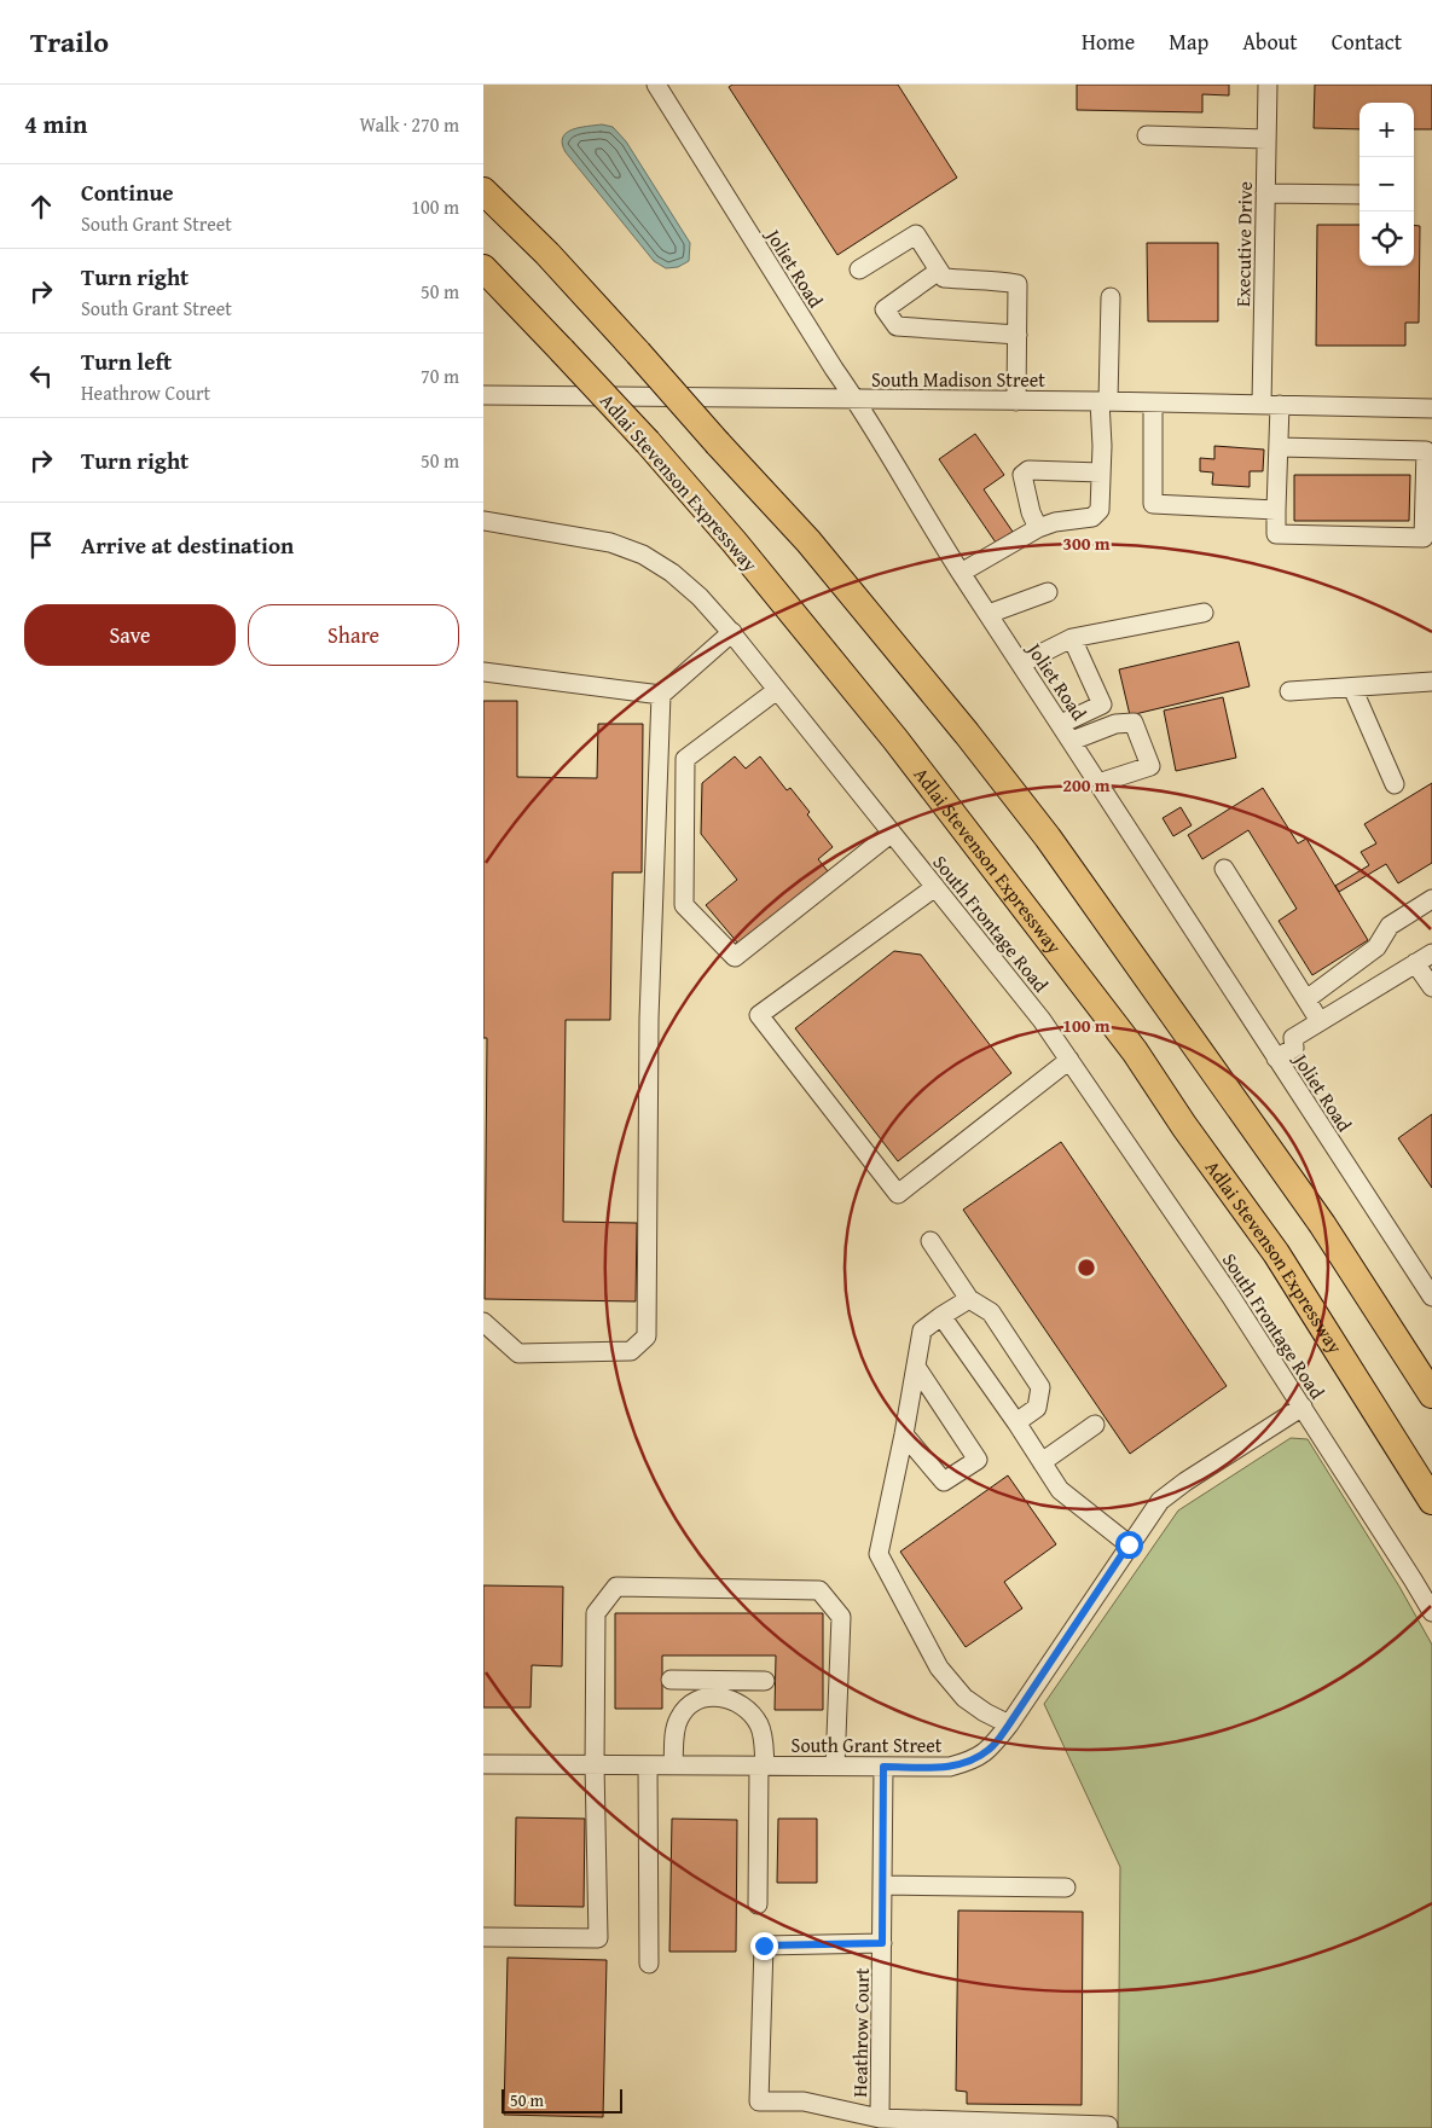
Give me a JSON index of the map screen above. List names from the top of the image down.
{
  "streets": {
    "highway": ["Adlai Stevenson Expressway"],
    "street": [
      "Executive Drive",
      "Joliet Road",
      "South Madison Street",
      "South Frontage Road",
      "South Grant Street",
      "Heathrow Court"
    ]
  },
  "crossings": [
    ["Executive Drive", "South Madison Street"],
    ["Joliet Road", "South Madison Street"],
    ["South Frontage Road", "South Grant Street"],
    ["South Grant Street", "Heathrow Court"]
  ],
  "scale_bar": "50 m",
  "page": {
    "header": "Trailo",
    "nav": [
      "Home",
      "Map",
      "About",
      "Contact"
    ],
    "heading": ["4 min", "Walk · 270 m"],
    "map_buttons": ["+", "−"],
    "list": [
      ["Continue", "South Grant Street", "100 m"],
      ["Turn right", "South Grant Street", "50 m"],
      ["Turn left", "Heathrow Court", "70 m"],
      ["Turn right", "50 m"],
      "Arrive at destination"
    ],
    "buttons": ["Save", "Share"],
    "scale": "50 m"
  },
  "rings": ["300 m", "200 m", "100 m"]
}
